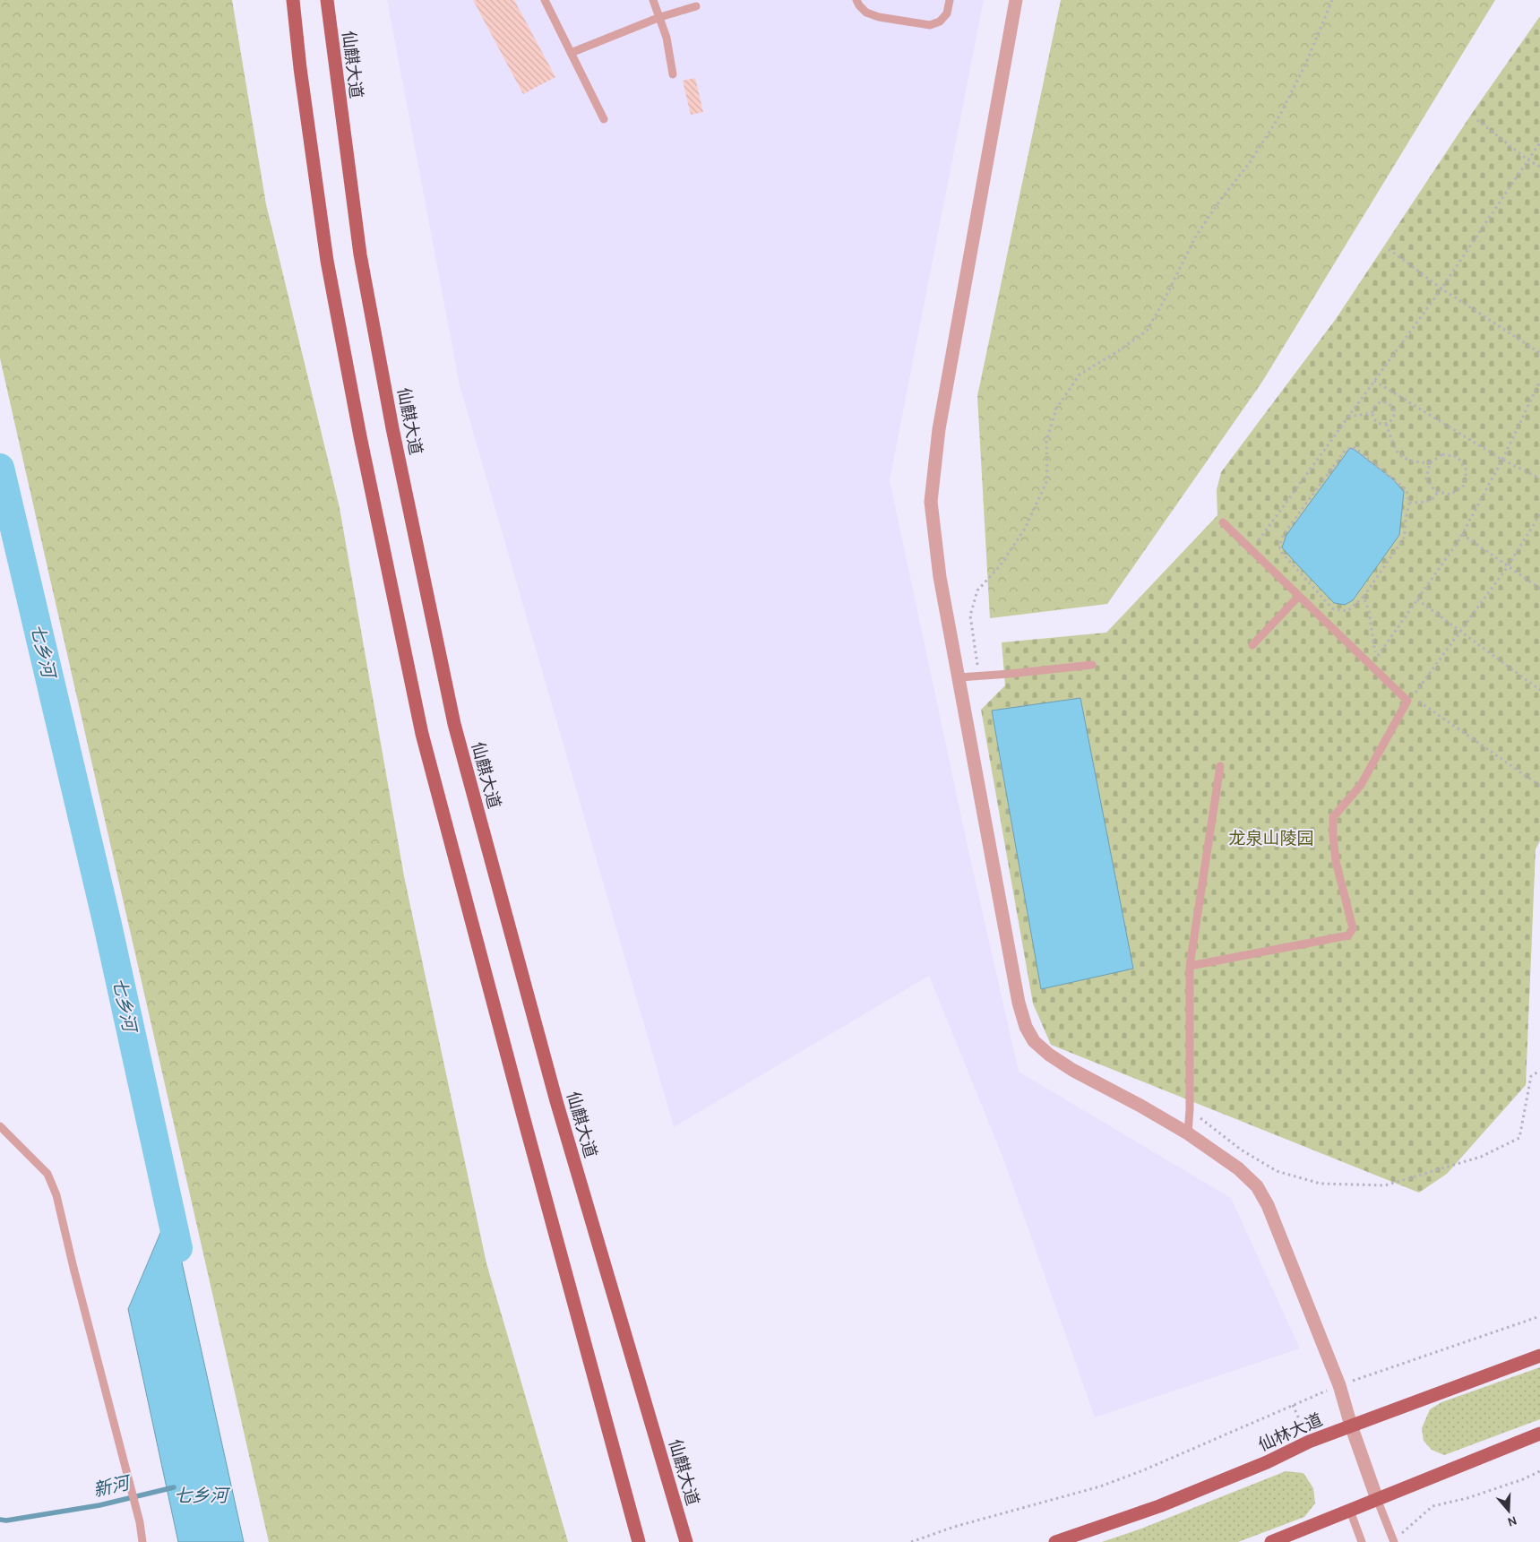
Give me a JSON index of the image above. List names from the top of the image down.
{
  "streets": {
    "main road": ["仙麒大道", "仙林大道"]
  },
  "water": ["七乡河", "新河"],
  "parks": ["龙泉山陵园"],
  "north": "bottom"
}
